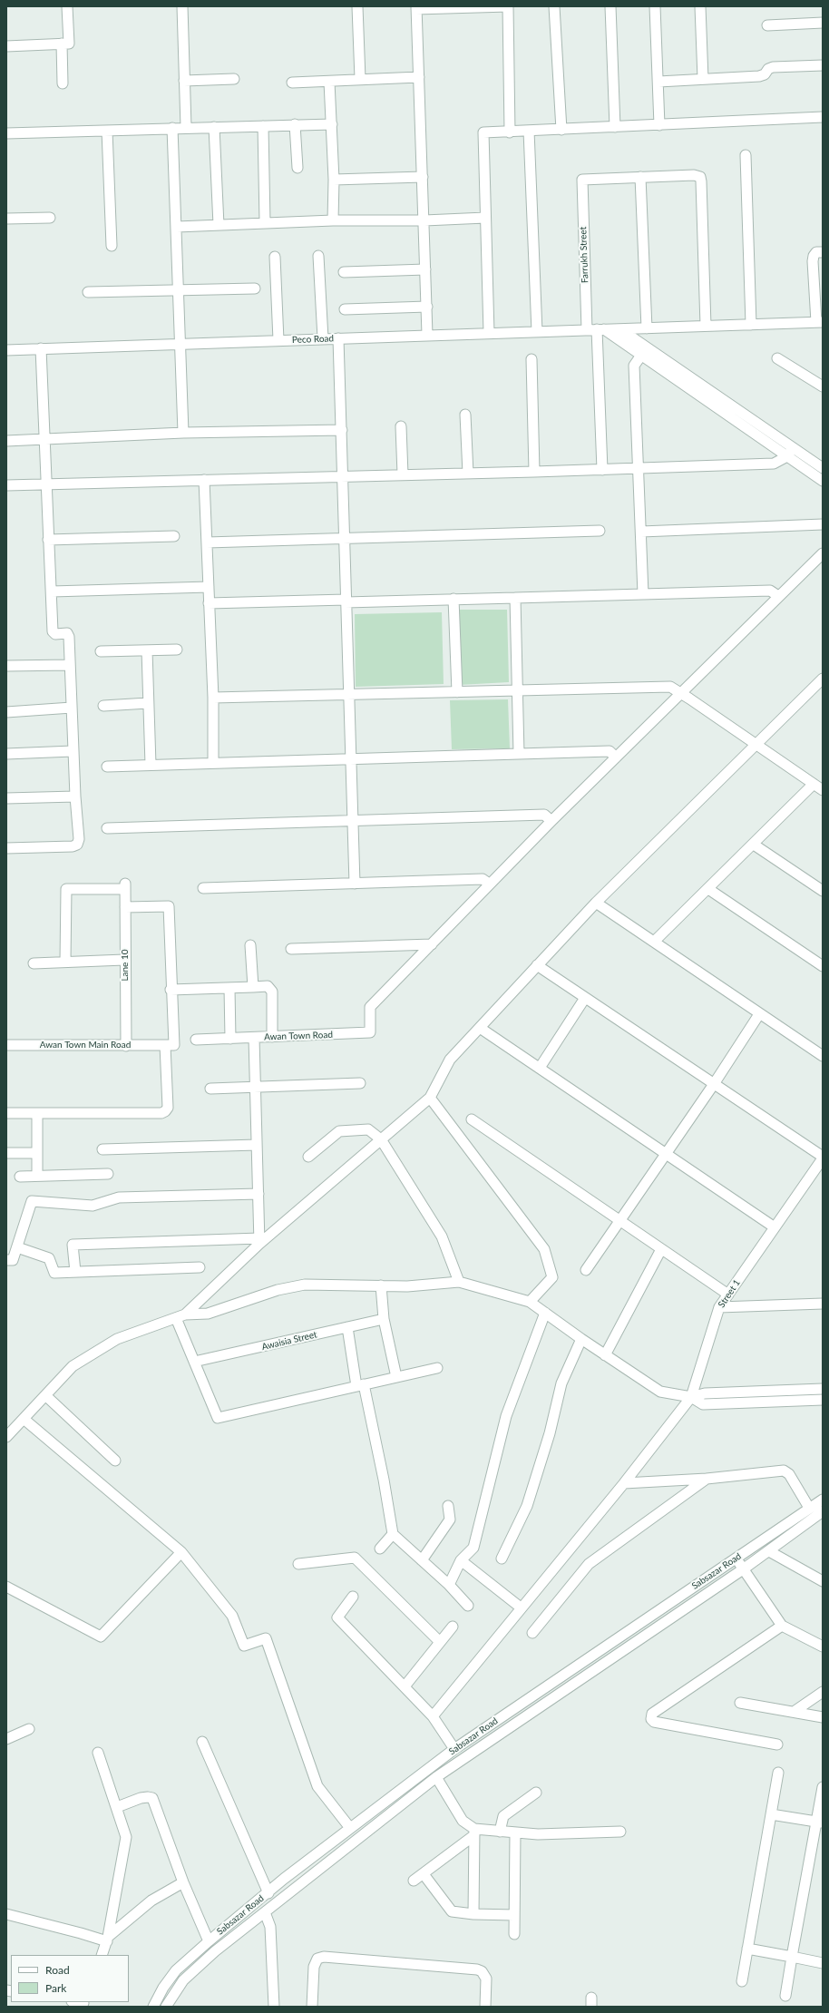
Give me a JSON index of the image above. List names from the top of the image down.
{
  "streets": {
    "street": [
      "Farrukh Street",
      "Peco Road",
      "Lane 10",
      "Awan Town Road",
      "Awan Town Main Road",
      "Street 1",
      "Awaisia Street",
      "Sabsazar Road"
    ]
  },
  "crossings": [
    ["Farrukh Street", "Peco Road"],
    ["Lane 10", "Awan Town Main Road"]
  ],
  "legend": ["Road", "Park"]
}
